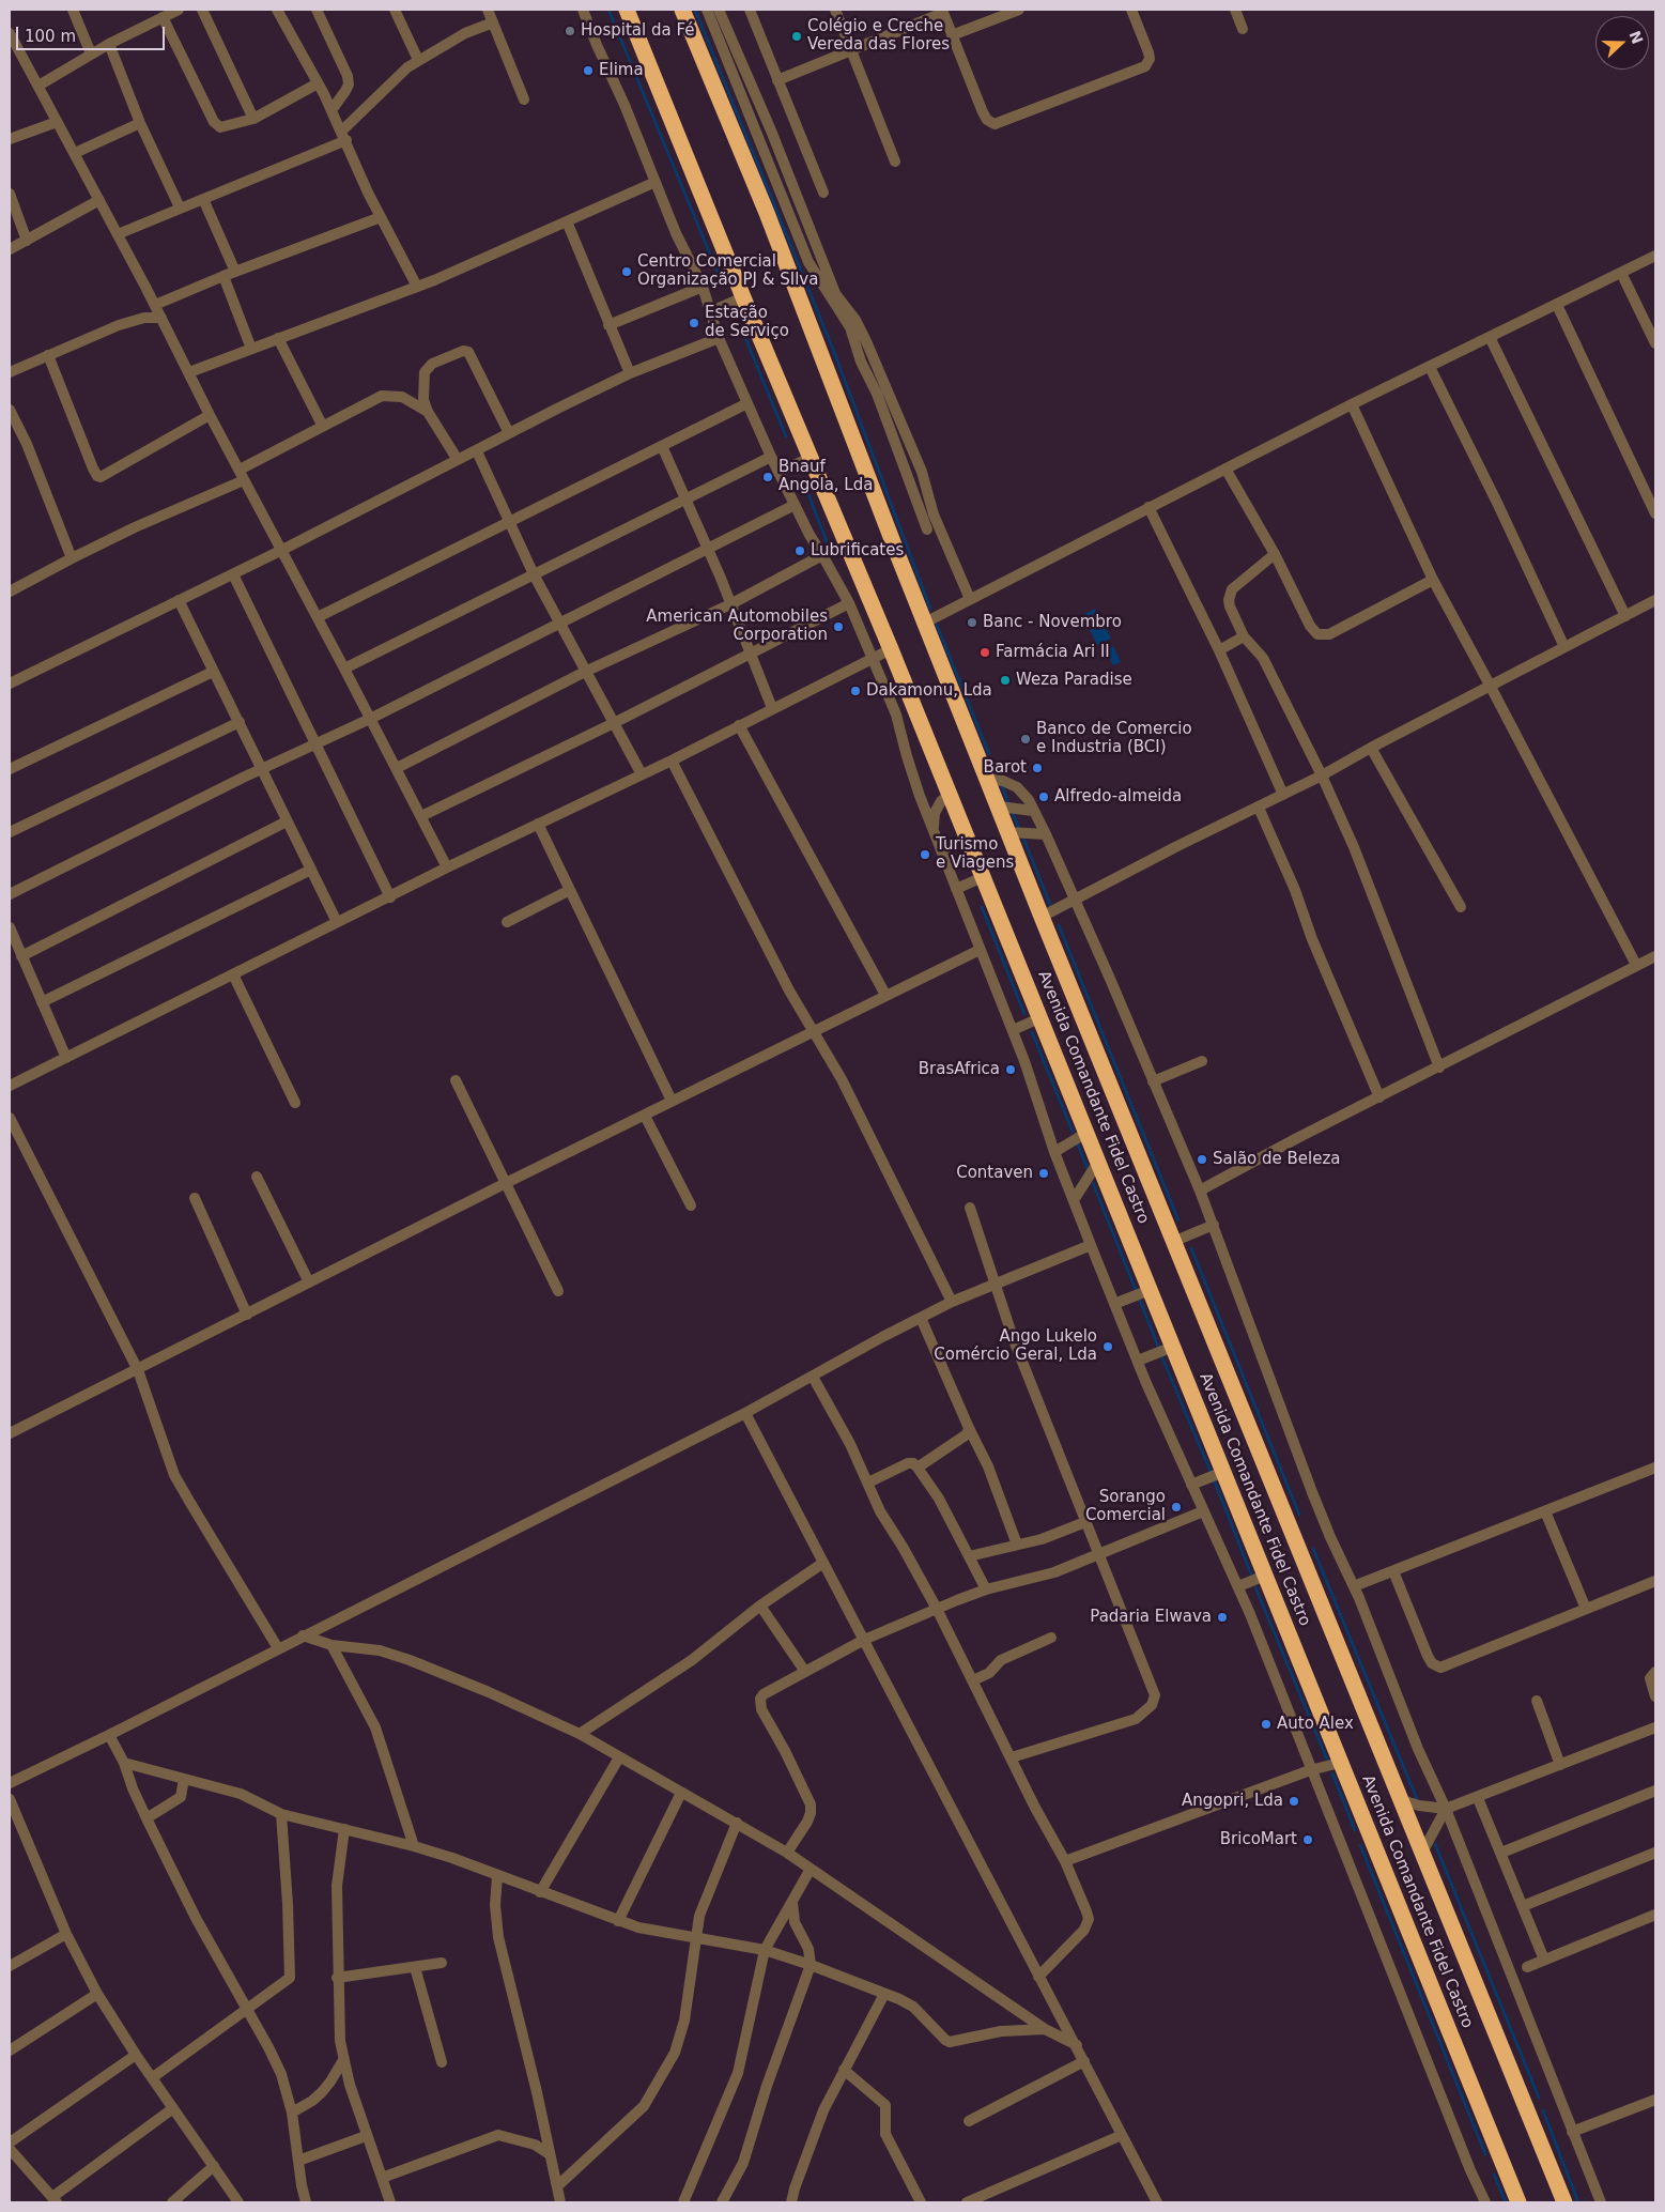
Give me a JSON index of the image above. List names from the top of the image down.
{
  "streets": {
    "highway": ["Avenida Comandante Fidel Castro"]
  },
  "places": [
    "Hospital da Fé",
    "Colégio e Creche Vereda das Flores",
    "Elima",
    "Centro Comercial Organização PJ & SIlva",
    "Estação de Serviço",
    "Bnauf Angola, Lda",
    "Lubrificates",
    "Banc - Novembro",
    "American Automobiles Corporation",
    "Farmácia Ari II",
    "Weza Paradise",
    "Dakamonu, Lda",
    "Banco de Comercio e Industria (BCI)",
    "Barot",
    "Alfredo-almeida",
    "Turismo e Viagens",
    "BrasAfrica",
    "Salão de Beleza",
    "Contaven",
    "Ango Lukelo Comércio Geral, Lda",
    "Sorango Comercial",
    "Padaria Elwava",
    "Auto Alex",
    "Angopri, Lda",
    "BricoMart"
  ],
  "scale_bar": "100 m",
  "north": "right"
}
